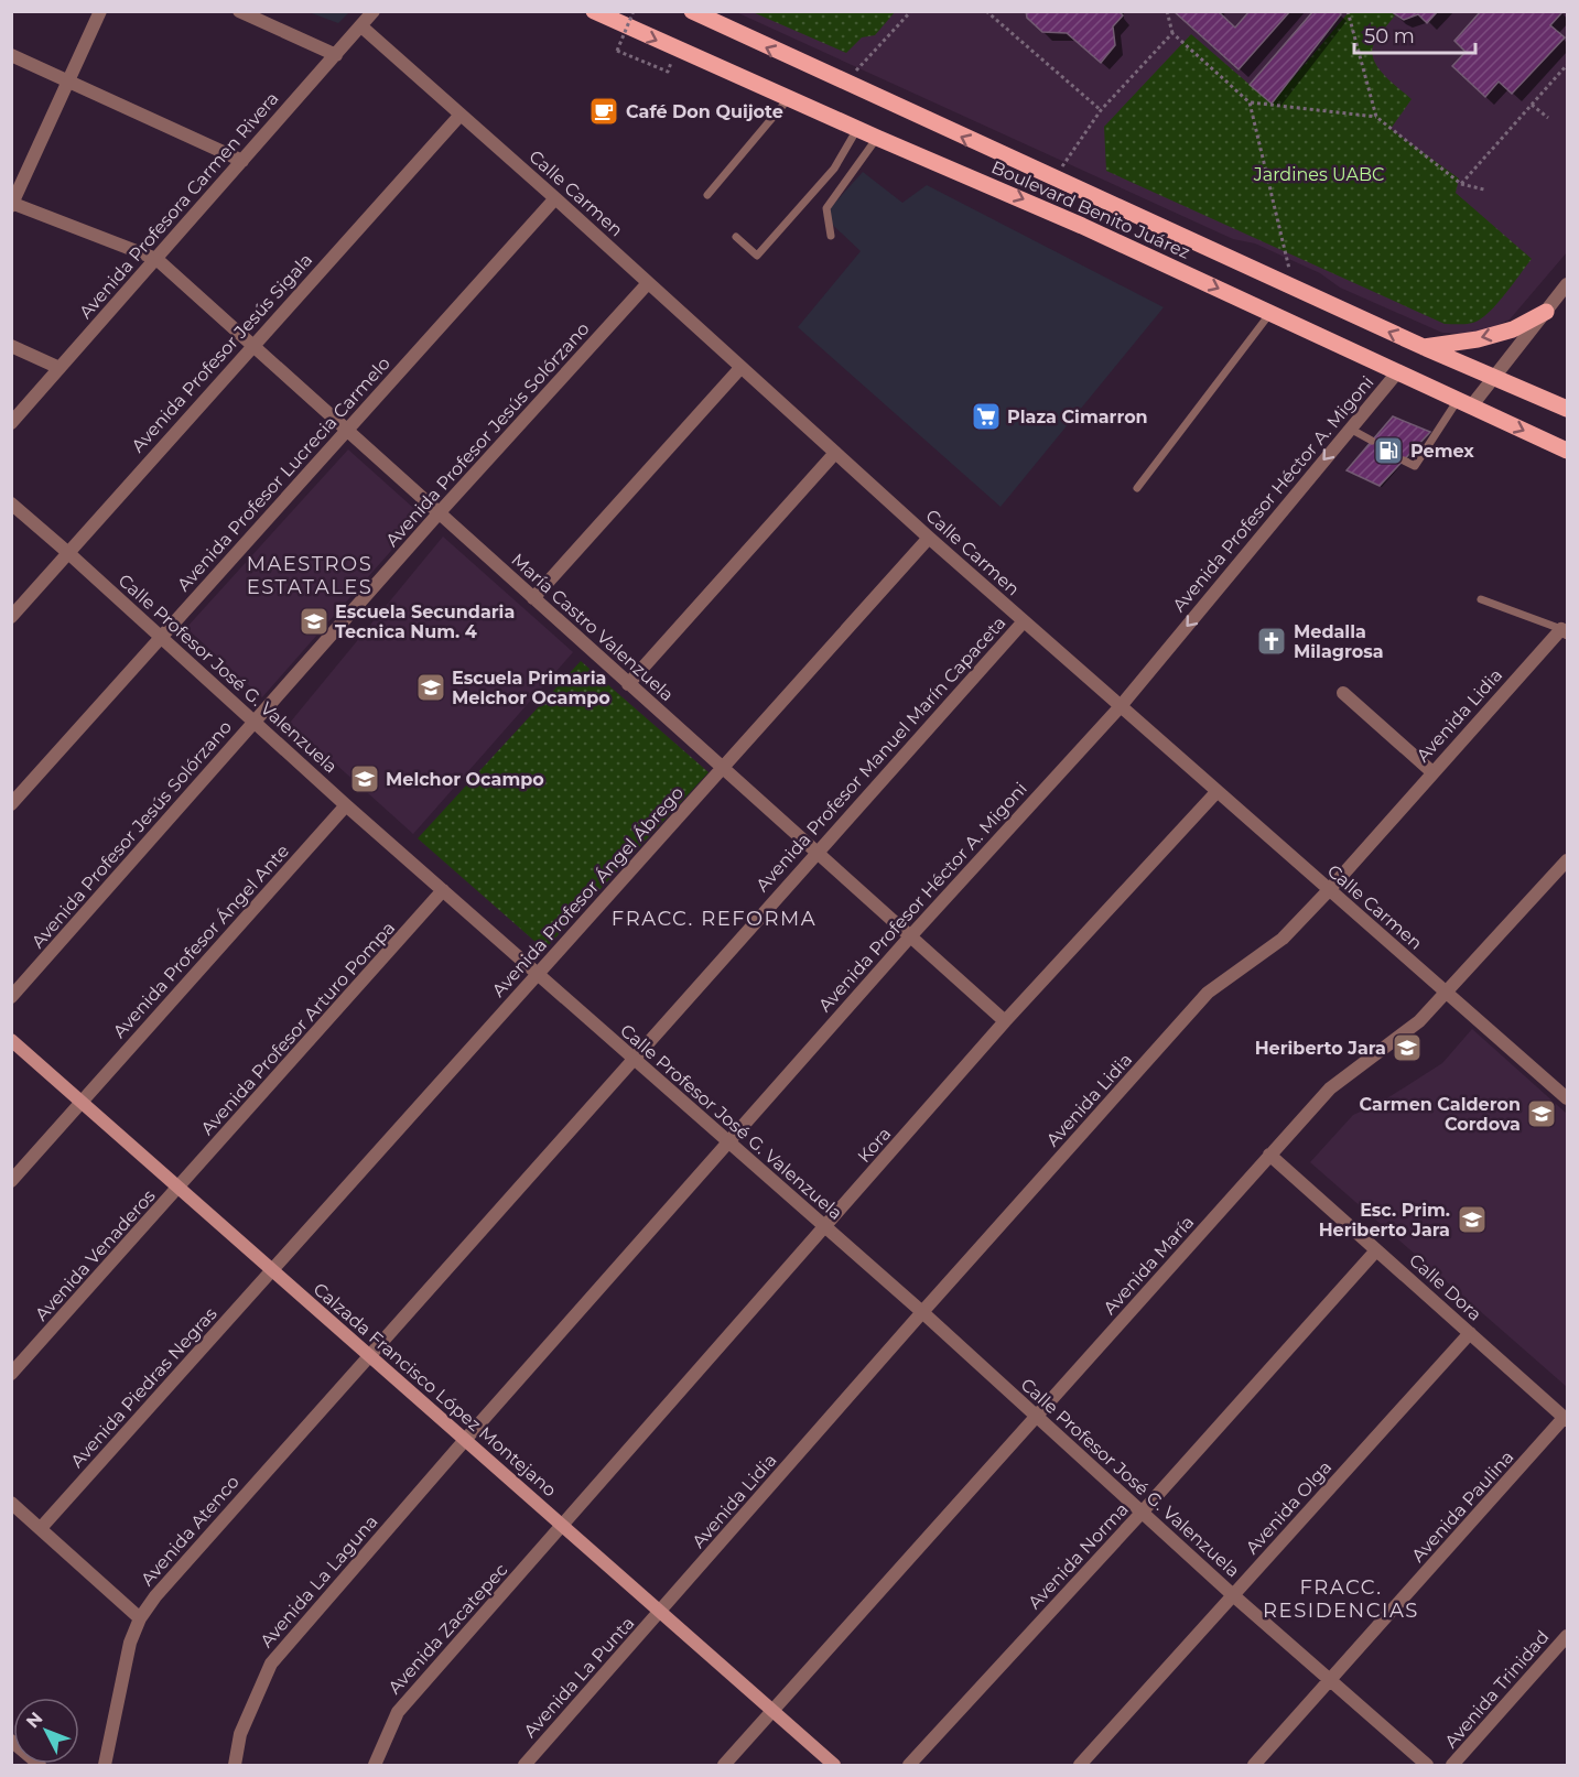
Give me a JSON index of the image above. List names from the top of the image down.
{
  "streets": {
    "main road": ["Boulevard Benito Juárez", "Calzada Francisco López Montejano"],
    "street": [
      "Calle Carmen",
      "Avenida Profesora Carmen Rivera",
      "Avenida Profesor Jesús Sigala",
      "Avenida Profesor Jesús Solórzano",
      "Avenida Profesor Lucrecia Carmelo",
      "Avenida Profesor Héctor A. Migoni",
      "María Castro Valenzuela",
      "Calle Profesor José G. Valenzuela",
      "Avenida Lidia",
      "Avenida Profesor Manuel Marín Capaceta",
      "Avenida Profesor Ángel Ábrego",
      "Avenida Profesor Ángel Ante",
      "Avenida Profesor Arturo Pompa",
      "Kora",
      "Avenida Venaderos",
      "Avenida María",
      "Calle Dora",
      "Avenida Piedras Negras",
      "Avenida Paulina",
      "Avenida Olga",
      "Avenida Atenco",
      "Avenida Norma",
      "Avenida La Laguna",
      "Avenida Zacatepec",
      "Avenida La Punta",
      "Avenida Trinidad"
    ]
  },
  "crossings": [
    ["Calle Carmen", "Avenida Profesora Carmen Rivera"],
    ["Calle Carmen", "Avenida Profesor Jesús Sigala"],
    ["Calle Carmen", "Avenida Profesor Jesús Solórzano"],
    ["Calle Carmen", "Avenida Profesor Lucrecia Carmelo"],
    ["Calle Carmen", "Avenida Profesor Héctor A. Migoni"],
    ["Calle Carmen", "Avenida Lidia"],
    ["Calle Carmen", "Avenida Profesor Manuel Marín Capaceta"],
    ["Calle Carmen", "Avenida Profesor Ángel Ábrego"],
    ["Calle Carmen", "Kora"],
    ["Calle Carmen", "Avenida María"],
    ["Avenida Profesora Carmen Rivera", "María Castro Valenzuela"],
    ["Boulevard Benito Juárez", "Avenida Profesor Héctor A. Migoni"],
    ["Avenida Profesor Jesús Sigala", "María Castro Valenzuela"],
    ["Avenida Profesor Jesús Sigala", "Calle Profesor José G. Valenzuela"],
    ["Avenida Profesor Jesús Solórzano", "María Castro Valenzuela"],
    ["Avenida Profesor Jesús Solórzano", "Calle Profesor José G. Valenzuela"],
    ["Avenida Profesor Lucrecia Carmelo", "María Castro Valenzuela"],
    ["Avenida Profesor Lucrecia Carmelo", "Calle Profesor José G. Valenzuela"],
    ["Avenida Profesor Héctor A. Migoni", "María Castro Valenzuela"],
    ["Avenida Profesor Héctor A. Migoni", "Calle Profesor José G. Valenzuela"],
    ["Avenida Profesor Héctor A. Migoni", "Calzada Francisco López Montejano"],
    ["Avenida Profesor Héctor A. Migoni", "Avenida La Laguna"],
    ["María Castro Valenzuela", "Avenida Profesor Manuel Marín Capaceta"],
    ["María Castro Valenzuela", "Avenida Profesor Ángel Ábrego"],
    ["María Castro Valenzuela", "Kora"],
    ["Calle Profesor José G. Valenzuela", "Avenida Lidia"],
    ["Calle Profesor José G. Valenzuela", "Avenida Profesor Manuel Marín Capaceta"],
    ["Calle Profesor José G. Valenzuela", "Avenida Profesor Ángel Ábrego"],
    ["Calle Profesor José G. Valenzuela", "Avenida Profesor Ángel Ante"],
    ["Calle Profesor José G. Valenzuela", "Avenida Profesor Arturo Pompa"],
    ["Calle Profesor José G. Valenzuela", "Kora"],
    ["Calle Profesor José G. Valenzuela", "Avenida María"],
    ["Calle Profesor José G. Valenzuela", "Avenida Paulina"],
    ["Calle Profesor José G. Valenzuela", "Avenida Olga"],
    ["Calle Profesor José G. Valenzuela", "Avenida Norma"],
    ["Avenida Lidia", "Calzada Francisco López Montejano"],
    ["Avenida Lidia", "Avenida La Punta"],
    ["Avenida Profesor Manuel Marín Capaceta", "Calzada Francisco López Montejano"],
    ["Avenida Profesor Manuel Marín Capaceta", "Avenida Atenco"],
    ["Avenida Profesor Ángel Ábrego", "Avenida Piedras Negras"],
    ["Avenida Profesor Ángel Ábrego", "Calzada Francisco López Montejano"],
    ["Avenida Profesor Ángel Ante", "Calzada Francisco López Montejano"],
    ["Avenida Profesor Arturo Pompa", "Avenida Venaderos"],
    ["Avenida Profesor Arturo Pompa", "Calzada Francisco López Montejano"],
    ["Kora", "Calzada Francisco López Montejano"],
    ["Kora", "Avenida Zacatepec"],
    ["Avenida Venaderos", "Calzada Francisco López Montejano"],
    ["Avenida María", "Calle Dora"],
    ["Avenida María", "Calzada Francisco López Montejano"],
    ["Calle Dora", "Avenida Paulina"],
    ["Calle Dora", "Avenida Olga"],
    ["Calle Dora", "Avenida Norma"],
    ["Avenida Piedras Negras", "Calzada Francisco López Montejano"],
    ["Calzada Francisco López Montejano", "Avenida Atenco"],
    ["Calzada Francisco López Montejano", "Avenida La Laguna"],
    ["Calzada Francisco López Montejano", "Avenida Zacatepec"],
    ["Calzada Francisco López Montejano", "Avenida La Punta"]
  ],
  "districts": ["MAESTROS ESTATALES", "FRACC. REFORMA", "FRACC. RESIDENCIAS"],
  "parks": ["Jardines UABC"],
  "places": {
    "cafe": ["Café Don Quijote"],
    "supermarket": ["Plaza Cimarron"],
    "fuel station": ["Pemex"],
    "school or university": [
      "Escuela Secundaria Tecnica Num. 4",
      "Escuela Primaria Melchor Ocampo",
      "Melchor Ocampo",
      "Heriberto Jara",
      "Carmen Calderon Cordova",
      "Esc. Prim. Heriberto Jara"
    ],
    "church": ["Medalla Milagrosa"]
  },
  "scale_bar": "50 m",
  "north": "top left"
}
